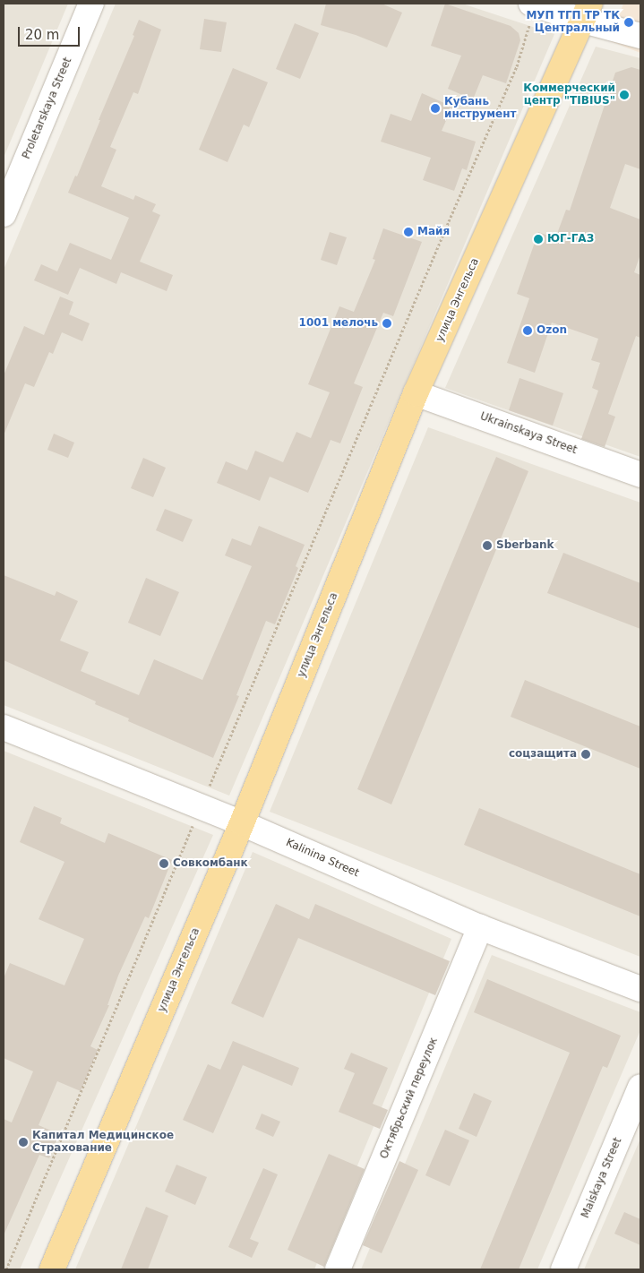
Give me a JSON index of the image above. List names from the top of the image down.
{
  "streets": {
    "main road": ["улица Энгельса"],
    "street": [
      "Proletarskaya Street",
      "Ukrainskaya Street",
      "Kalinina Street",
      "Октябрьский переулок",
      "Maiskaya Street"
    ]
  },
  "crossings": [
    ["улица Энгельса", "Ukrainskaya Street"],
    ["улица Энгельса", "Kalinina Street"],
    ["Kalinina Street", "Октябрьский переулок"]
  ],
  "places": [
    "МУП ТГП ТР ТК Центральный",
    "Коммерческий центр \"TIBIUS\"",
    "Кубань инструмент",
    "Майя",
    "ЮГ-ГАЗ",
    "1001 мелочь",
    "Ozon",
    "Sberbank",
    "соцзащита",
    "Совкомбанк",
    "Капитал Медицинское Страхование"
  ],
  "scale_bar": "20 m"
}
